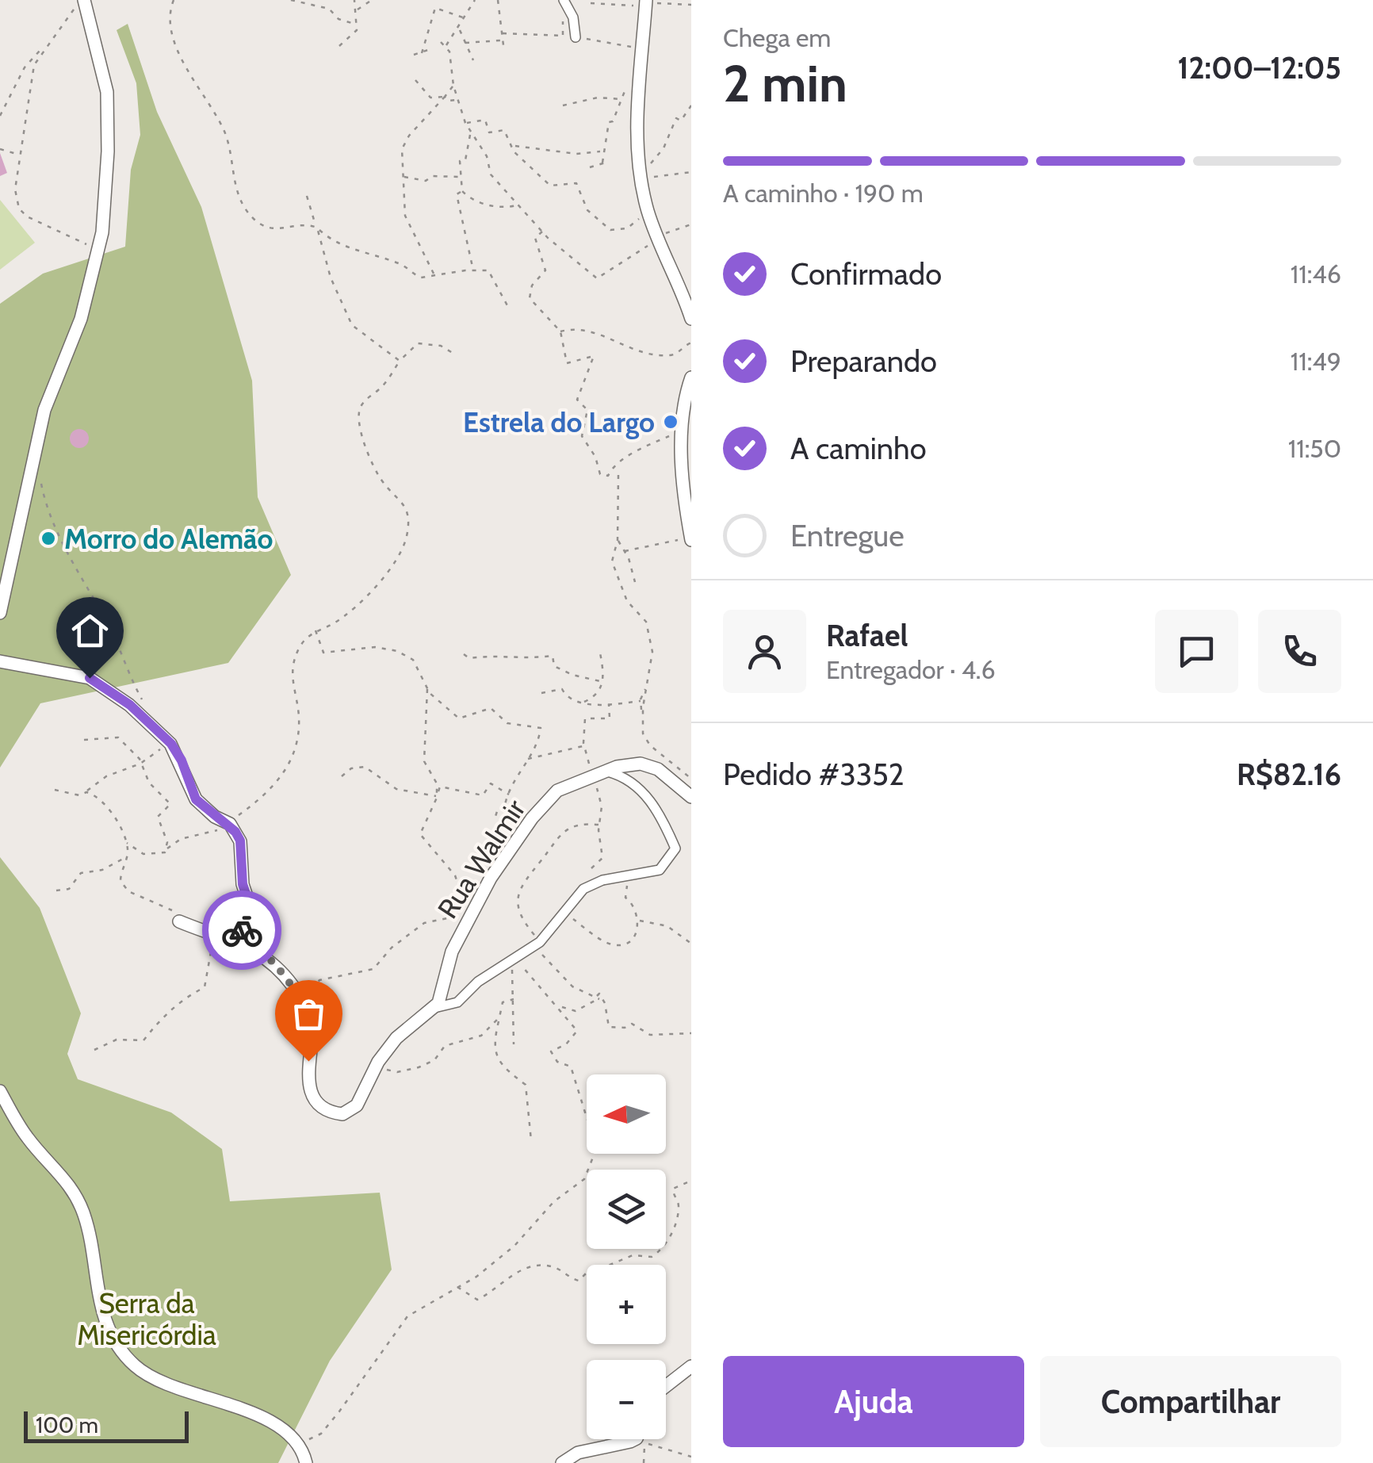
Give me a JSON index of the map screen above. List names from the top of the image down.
{
  "streets": {
    "street": ["Rua Walmir"]
  },
  "parks": ["Serra da Misericórdia"],
  "places": ["Estrela do Largo", "Morro do Alemão"],
  "scale_bar": "100 m",
  "north": "left",
  "page": {
    "heading": ["2 min", "Chega em", "12:00–12:05"],
    "panel": [
      "Rafael",
      "Entregador · 4.6",
      "Pedido #3352",
      "R$82.16"
    ],
    "bar": "A caminho · 190 m",
    "list": [
      ["Confirmado", "11:46"],
      ["Preparando", "11:49"],
      ["A caminho", "11:50"],
      "Entregue"
    ],
    "map_buttons": ["+", "−"],
    "buttons": ["Ajuda", "Compartilhar"],
    "scale": "100 m"
  }
}
